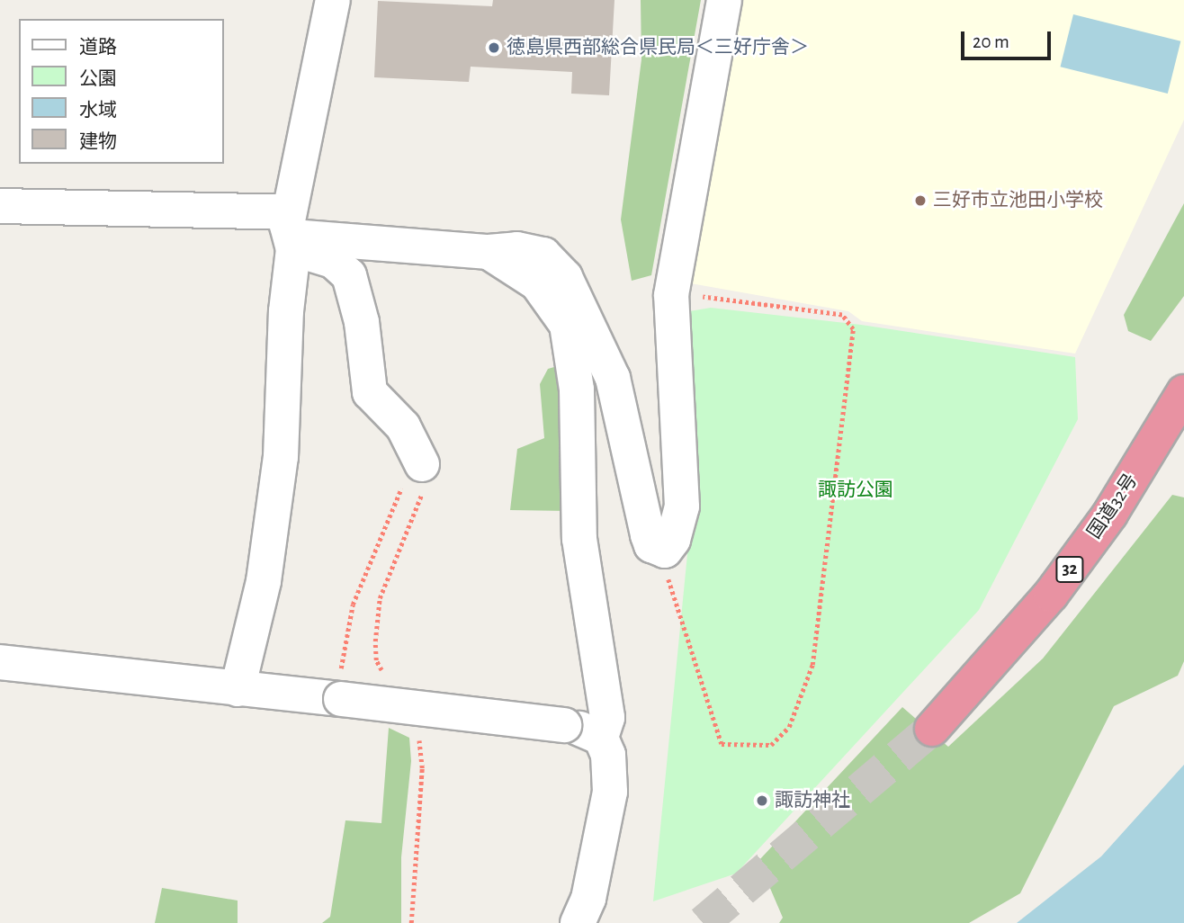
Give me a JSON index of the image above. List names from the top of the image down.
{
  "streets": {
    "highway": ["国道32号", "32"]
  },
  "parks": ["諏訪公園"],
  "places": ["徳島県西部総合県民局＜三好庁舎＞", "三好市立池田小学校", "諏訪神社"],
  "legend": [
    "道路",
    "公園",
    "水域",
    "建物"
  ],
  "scale_bar": "20 m"
}
